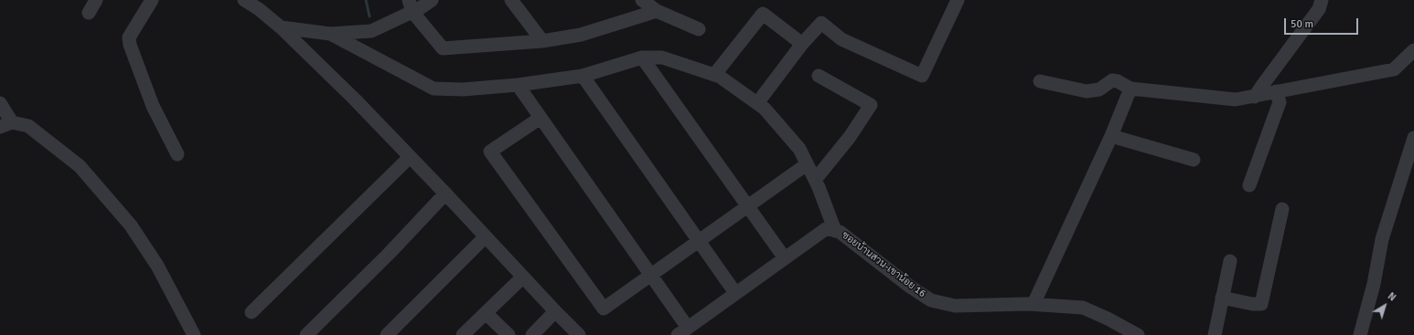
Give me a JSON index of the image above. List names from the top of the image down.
{
  "streets": {
    "street": ["ซอยบ้านสวน-เขาน้อย 16"]
  },
  "scale_bar": "50 m",
  "north": "top right"
}
